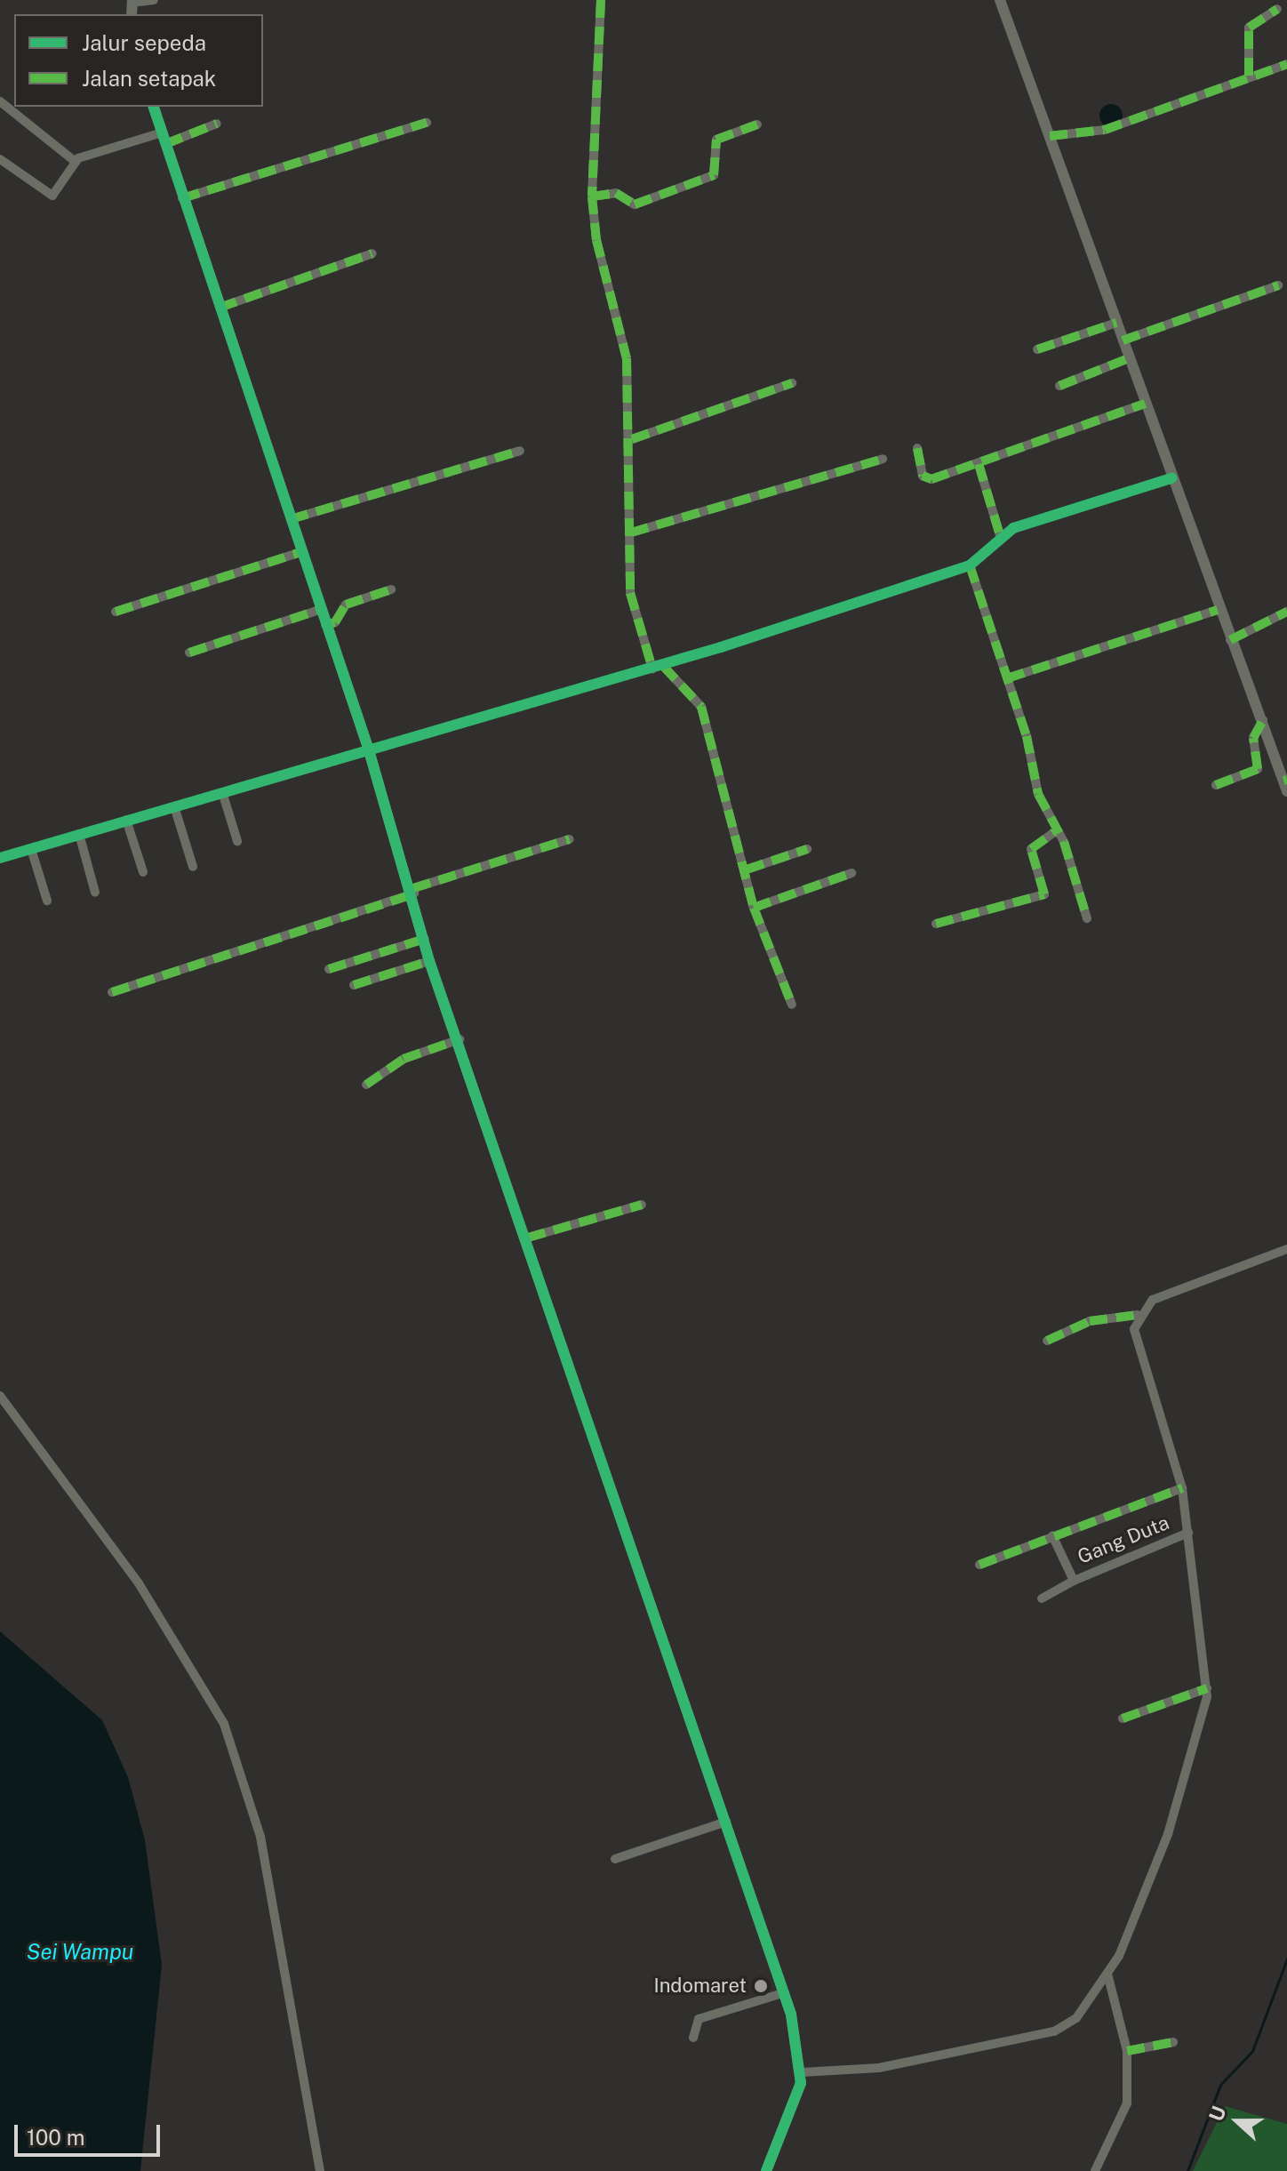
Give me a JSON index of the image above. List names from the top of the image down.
{
  "streets": {
    "street": ["Gang Duta"]
  },
  "water": ["Sei Wampu"],
  "places": ["Indomaret"],
  "legend": ["Jalur sepeda", "Jalan setapak"],
  "scale_bar": "100 m",
  "north": "left"
}
